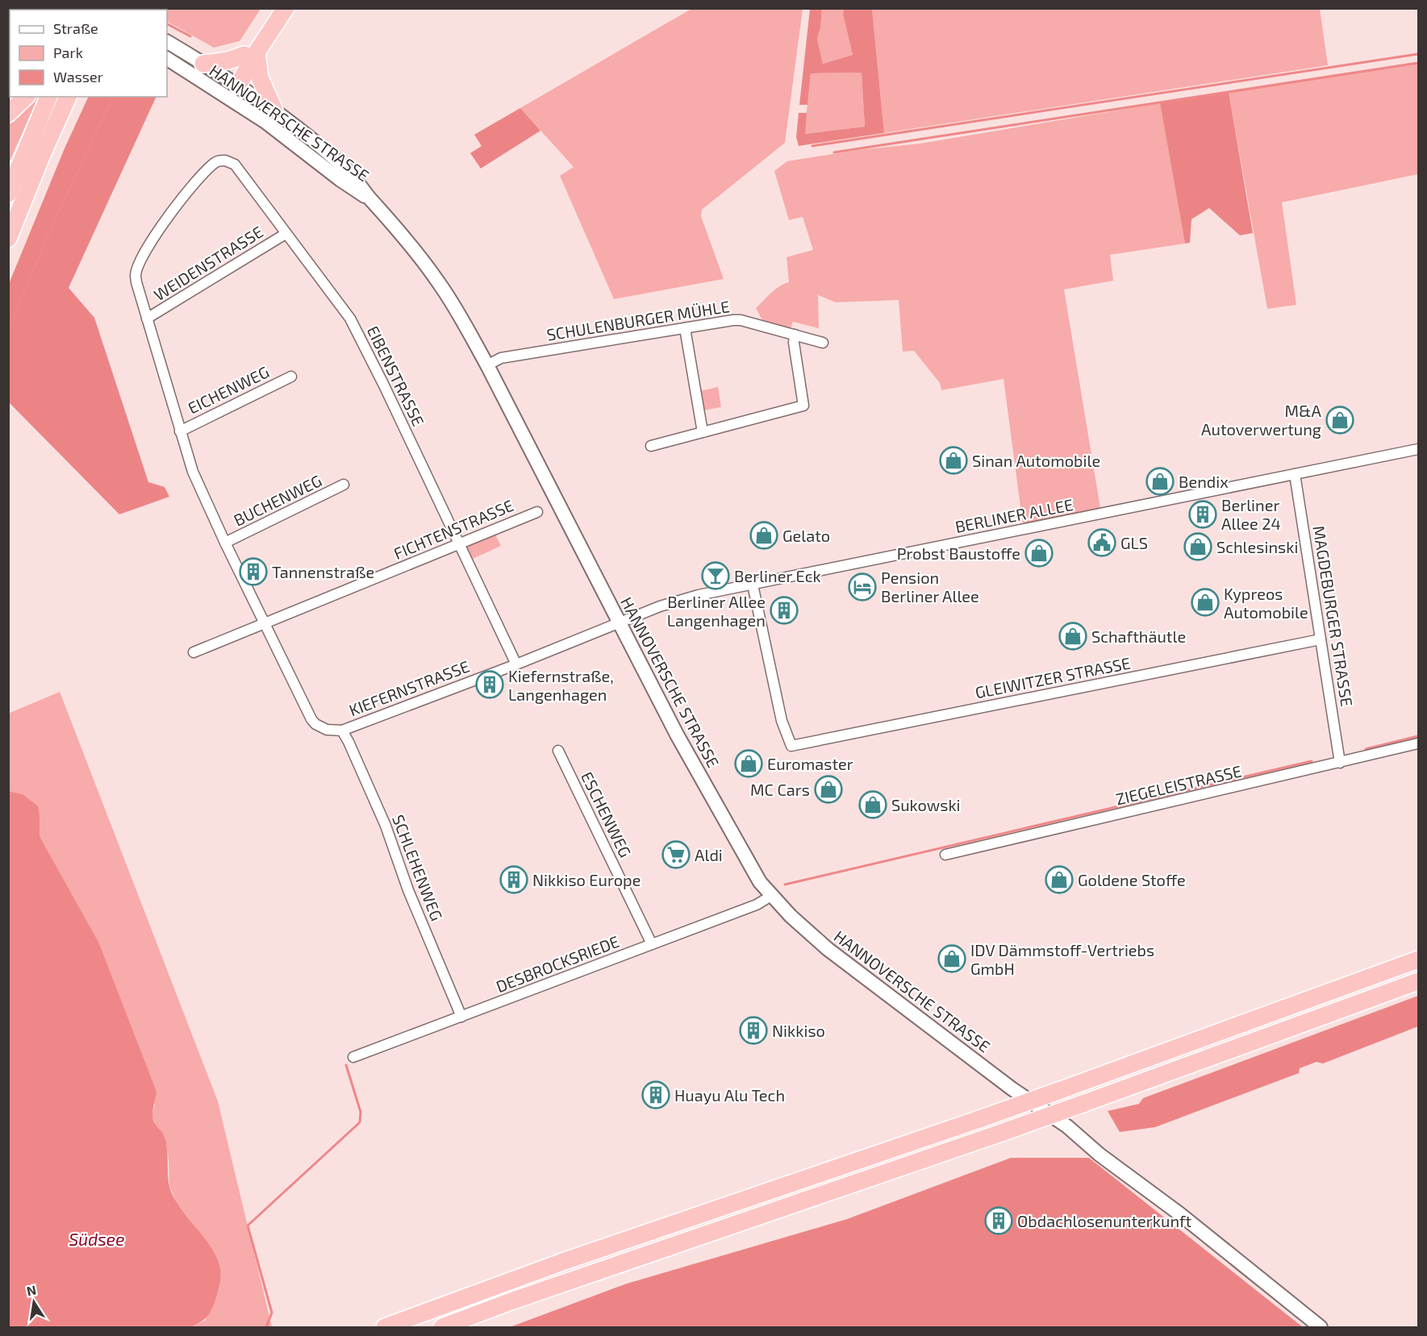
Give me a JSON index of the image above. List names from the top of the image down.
{
  "streets": {
    "main road": ["HANNOVERSCHE STRASSE"],
    "street": [
      "WEIDENSTRASSE",
      "SCHULENBURGER MÜHLE",
      "EIBENSTRASSE",
      "EICHENWEG",
      "BUCHENWEG",
      "BERLINER ALLEE",
      "FICHTENSTRASSE",
      "MAGDEBURGER STRASSE",
      "GLEIWITZER STRASSE",
      "KIEFERNSTRASSE",
      "ZIEGELEISTRASSE",
      "ESCHENWEG",
      "SCHLEHENWEG",
      "DESBROCKSRIEDE"
    ]
  },
  "crossings": [
    ["HANNOVERSCHE STRASSE", "SCHULENBURGER MÜHLE"],
    ["HANNOVERSCHE STRASSE", "BERLINER ALLEE"],
    ["HANNOVERSCHE STRASSE", "KIEFERNSTRASSE"],
    ["HANNOVERSCHE STRASSE", "DESBROCKSRIEDE"],
    ["WEIDENSTRASSE", "EIBENSTRASSE"],
    ["EIBENSTRASSE", "FICHTENSTRASSE"],
    ["EIBENSTRASSE", "KIEFERNSTRASSE"],
    ["BERLINER ALLEE", "MAGDEBURGER STRASSE"],
    ["BERLINER ALLEE", "GLEIWITZER STRASSE"],
    ["BERLINER ALLEE", "KIEFERNSTRASSE"],
    ["FICHTENSTRASSE", "KIEFERNSTRASSE"],
    ["MAGDEBURGER STRASSE", "GLEIWITZER STRASSE"],
    ["MAGDEBURGER STRASSE", "ZIEGELEISTRASSE"],
    ["KIEFERNSTRASSE", "SCHLEHENWEG"],
    ["ESCHENWEG", "DESBROCKSRIEDE"],
    ["SCHLEHENWEG", "DESBROCKSRIEDE"]
  ],
  "water": ["Südsee"],
  "places": {
    "shop": [
      "M&A Autoverwertung",
      "Sinan Automobile",
      "Bendix",
      "Gelato",
      "Schlesinski",
      "Probst Baustoffe",
      "Kypreos Automobile",
      "Schafthäutle",
      "Euromaster",
      "MC Cars",
      "Sukowski",
      "Goldene Stoffe",
      "IDV Dämmstoff-Vertriebs GmbH"
    ],
    "building": [
      "Berliner Allee 24",
      "Tannenstraße",
      "Berliner Allee Langenhagen",
      "Kiefernstraße, Langenhagen",
      "Nikkiso Europe",
      "Nikkiso",
      "Huayu Alu Tech",
      "Obdachlosenunterkunft"
    ],
    "public building": ["GLS"],
    "bar": ["Berliner Eck"],
    "hotel": ["Pension Berliner Allee"],
    "supermarket": ["Aldi"]
  },
  "legend": ["Straße", "Park", "Wasser"],
  "north": "top"
}
